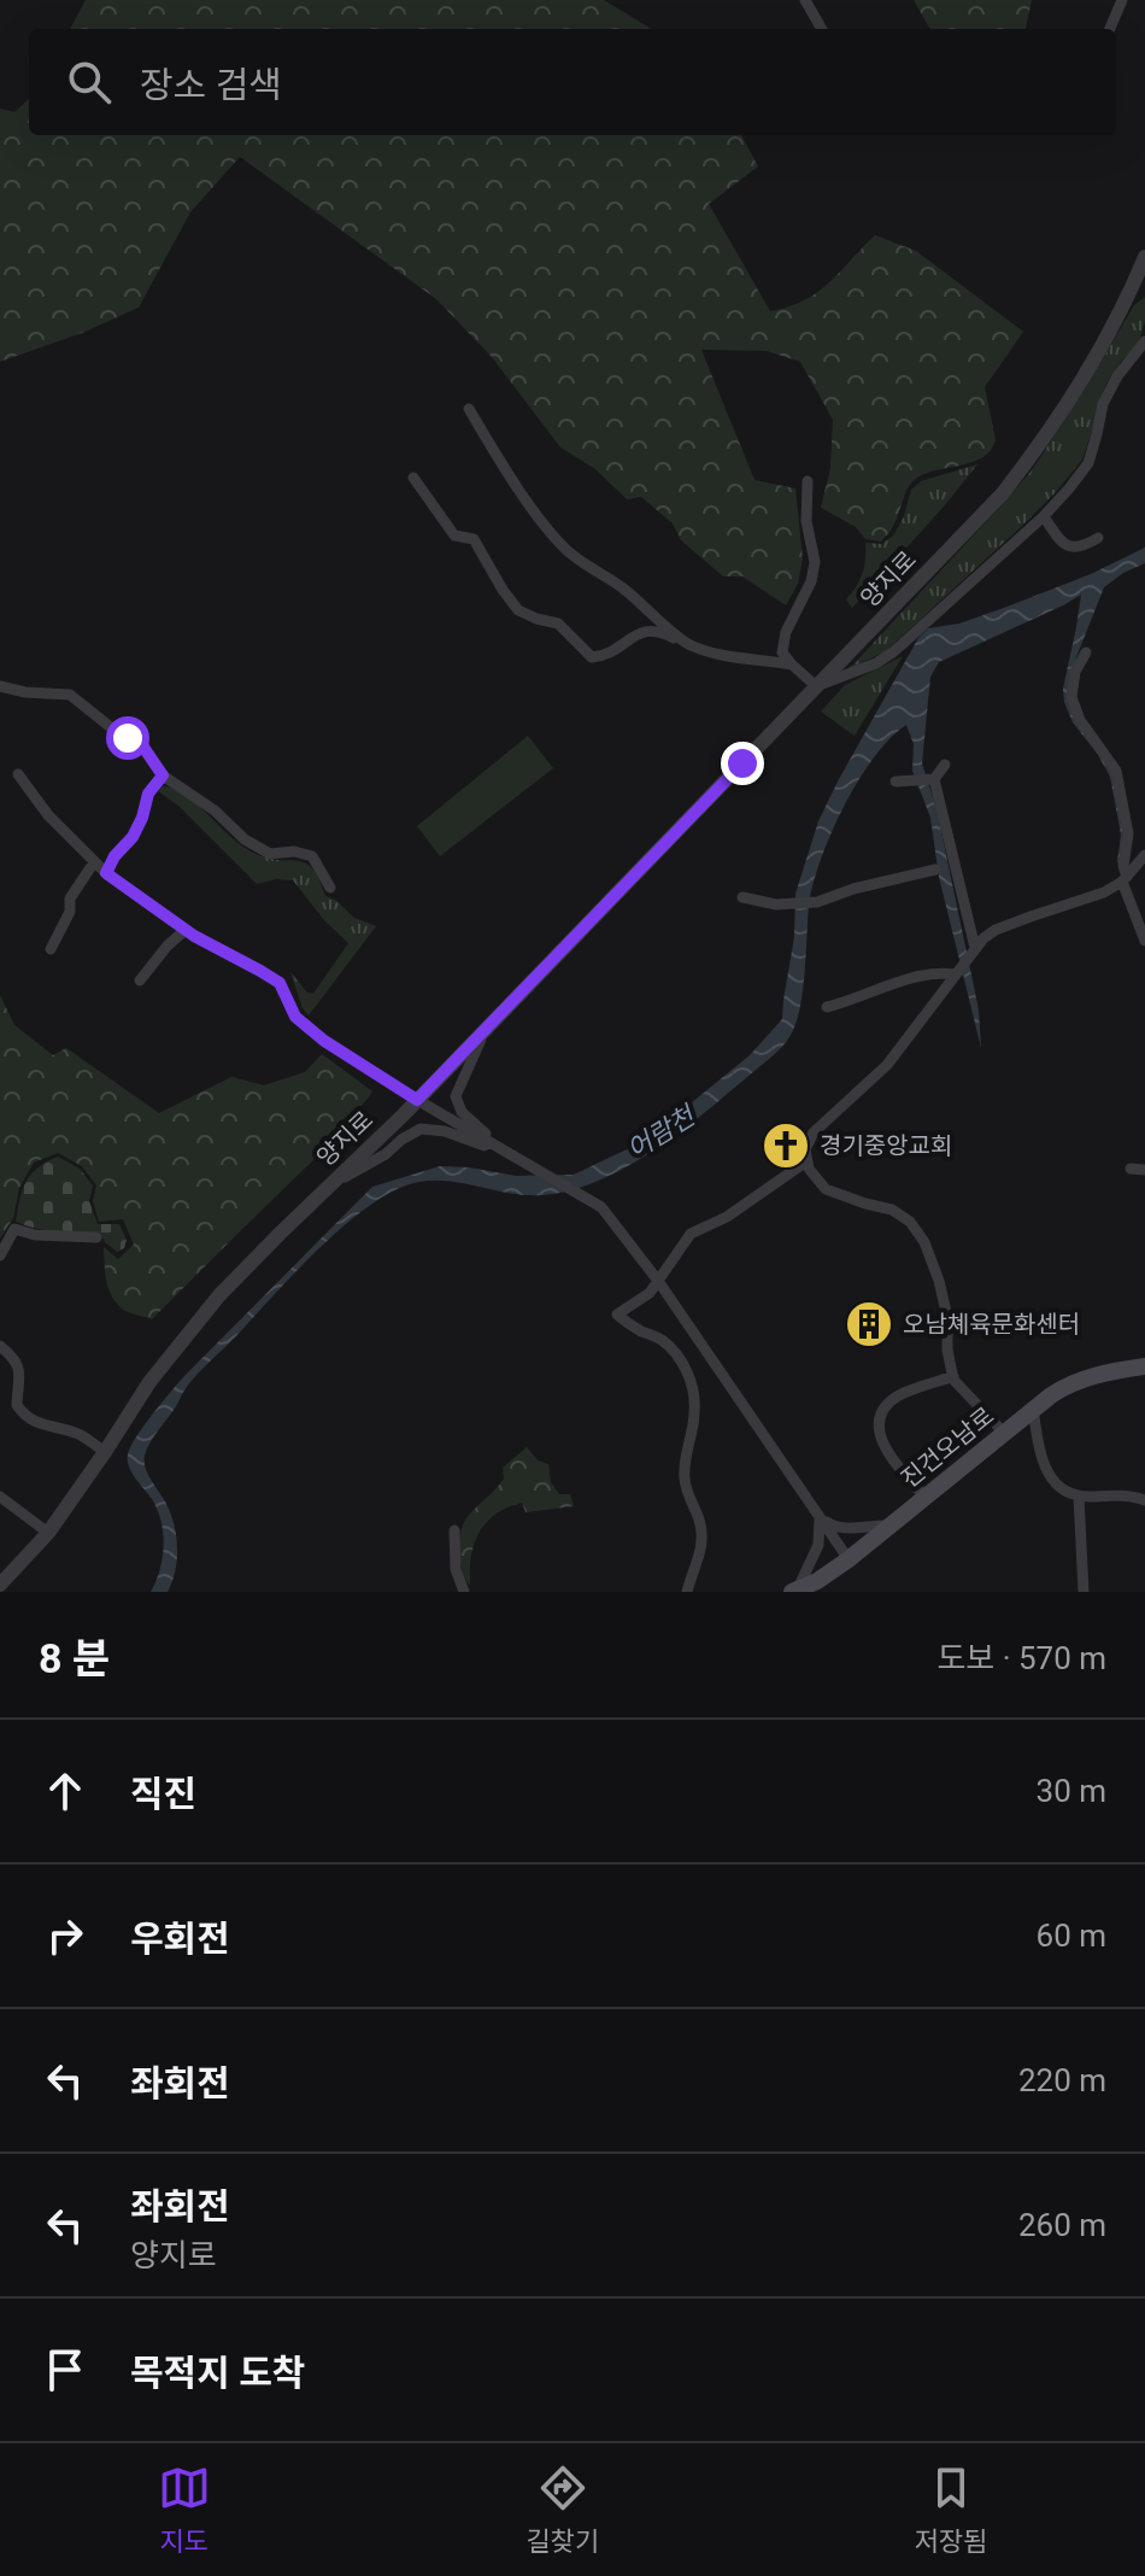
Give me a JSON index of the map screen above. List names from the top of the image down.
{
  "streets": {
    "main road": ["진건오남로"],
    "street": ["양지로"]
  },
  "water": ["어람천"],
  "places": {
    "church": ["경기중앙교회"],
    "building": ["오남쳬육문화센터"]
  },
  "page": {
    "search": "장소 검색",
    "heading": ["8 분", "도보 · 570 m"],
    "list": [
      ["직진", "30 m"],
      ["우회전", "60 m"],
      ["좌회전", "220 m"],
      ["좌회전", "양지로", "260 m"],
      "목적지 도착"
    ],
    "nav": ["지도", "길찾기", "저장됨"]
  }
}
